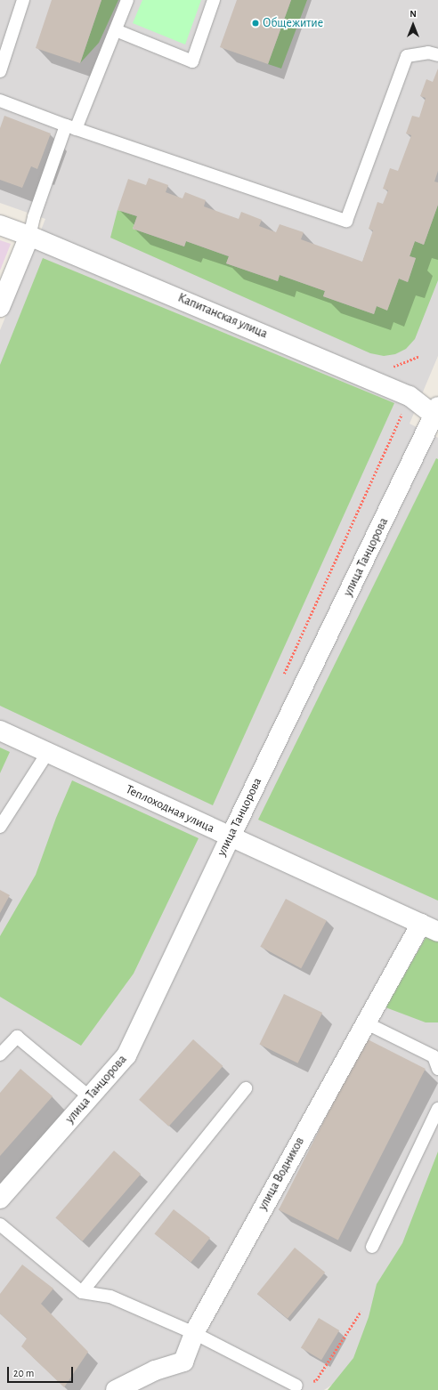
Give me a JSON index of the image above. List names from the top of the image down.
{
  "streets": {
    "street": [
      "Капитанская улица",
      "улица Танцорова",
      "Теплоходная улица",
      "улица Водников"
    ]
  },
  "crossings": [
    ["Капитанская улица", "улица Танцорова"],
    ["улица Танцорова", "Теплоходная улица"],
    ["Теплоходная улица", "улица Водников"]
  ],
  "places": ["Общежитие"],
  "scale_bar": "20 m",
  "north": "top"
}
